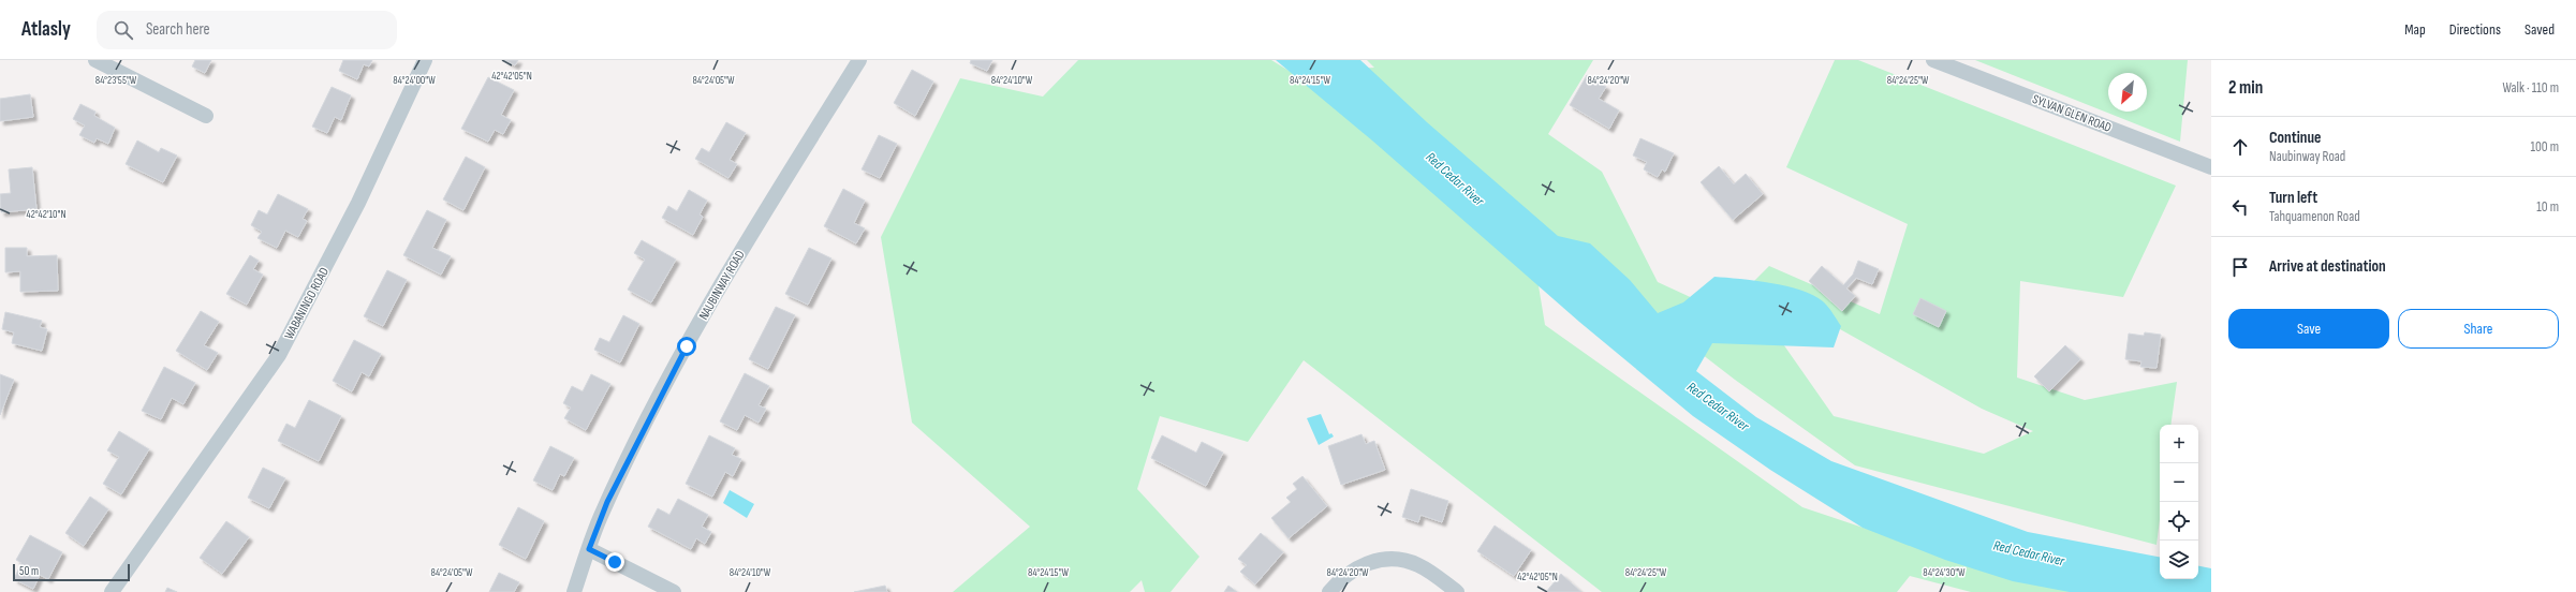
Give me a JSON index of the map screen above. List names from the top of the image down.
{
  "streets": {
    "street": ["SYLVAN GLEN ROAD", "NAUBINWAY ROAD", "WABANINGO ROAD"]
  },
  "water": ["Red Cedar River"],
  "scale_bar": "50 m",
  "north": "bottom left",
  "page": {
    "header": "Atlasly",
    "search": "Search here",
    "nav": ["Map", "Directions", "Saved"],
    "heading": ["2 min", "Walk · 110 m"],
    "list": [
      ["Continue", "Naubinway Road", "100 m"],
      ["Turn left", "Tahquamenon Road", "10 m"],
      "Arrive at destination"
    ],
    "buttons": ["Save", "Share"],
    "map_buttons": ["+", "−"],
    "scale": "50 m"
  },
  "coordinates": [
    "42°42'05\"N",
    "84°23'55\"W",
    "84°24'00\"W",
    "84°24'05\"W",
    "84°24'10\"W",
    "84°24'15\"W",
    "84°24'20\"W",
    "84°24'25\"W",
    "42°42'10\"N",
    "84°24'30\"W"
  ]
}
